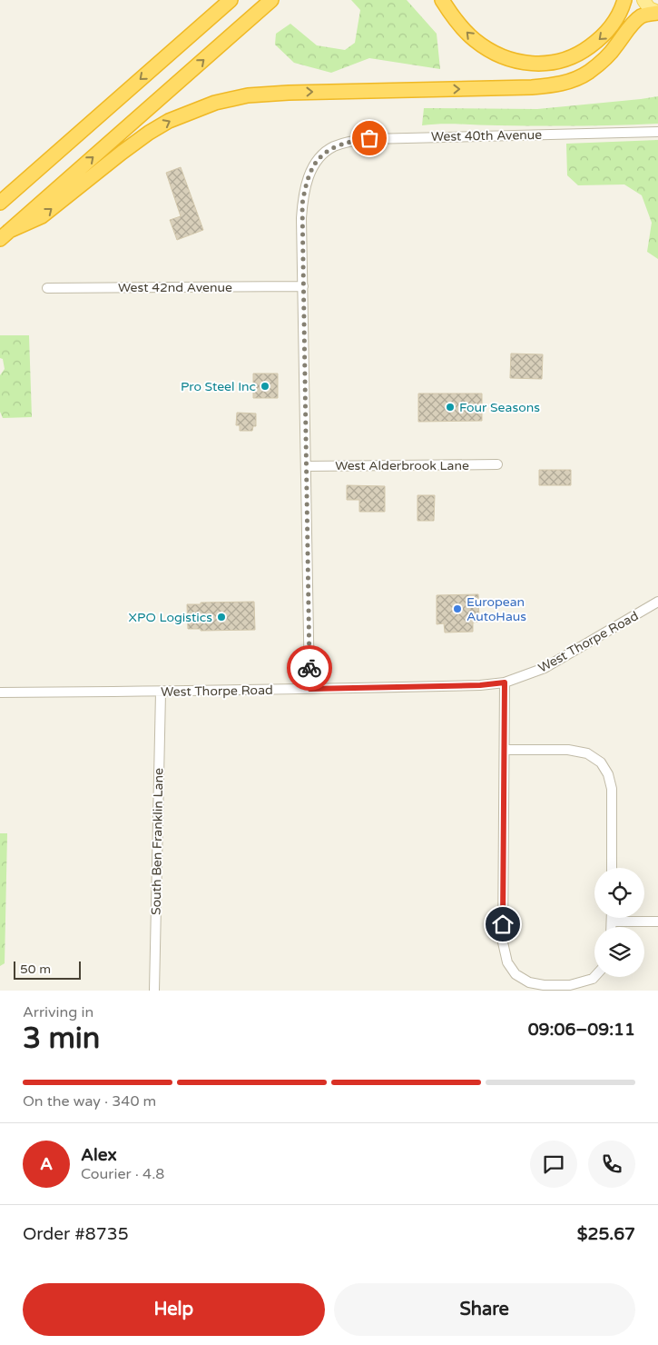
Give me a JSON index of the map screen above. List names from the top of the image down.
{
  "streets": {
    "street": [
      "West 40th Avenue",
      "West 42nd Avenue",
      "West Alderbrook Lane",
      "West Thorpe Road",
      "South Ben Franklin Lane"
    ]
  },
  "crossings": [
    ["West 40th Avenue", "West 42nd Avenue"],
    ["West Thorpe Road", "South Ben Franklin Lane"]
  ],
  "places": [
    "Pro Steel Inc",
    "Four Seasons",
    "European AutoHaus",
    "XPO Logistics"
  ],
  "scale_bar": "50 m",
  "page": {
    "scale": "50 m",
    "heading": ["3 min", "Arriving in", "09:06–09:11"],
    "panel": [
      "Alex",
      "Courier · 4.8",
      "Order #8735",
      "$25.67"
    ],
    "bar": "On the way · 340 m",
    "round": "A",
    "buttons": ["Help", "Share"]
  }
}
